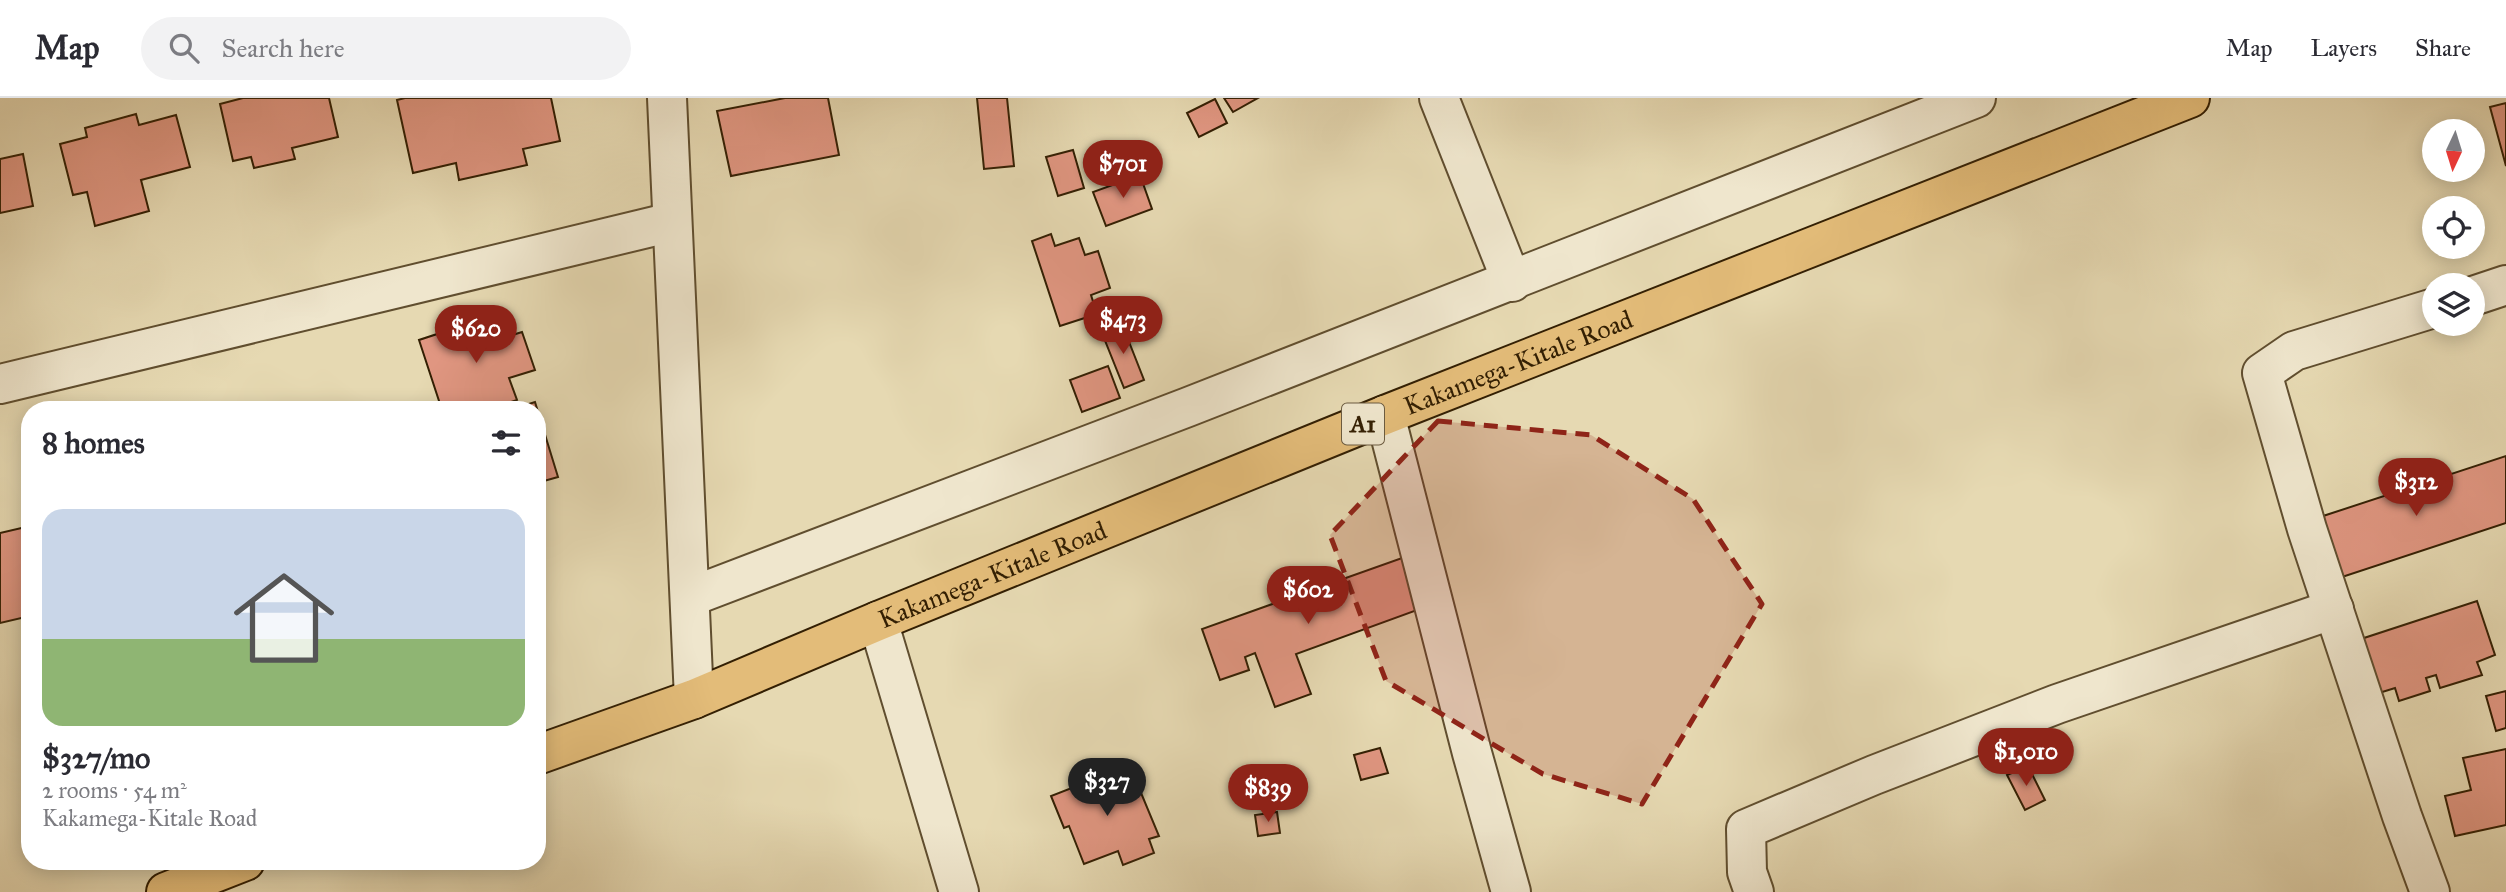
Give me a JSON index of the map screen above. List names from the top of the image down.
{
  "streets": {
    "highway": ["Kakamega-Kitale Road", "A1"]
  },
  "north": "bottom",
  "page": {
    "header": "Map",
    "search": "Search here",
    "nav": ["Map", "Layers", "Share"],
    "price": [
      "$701",
      "$473",
      "$620",
      "$312",
      "$602",
      "$1,010",
      "$327",
      "$839"
    ],
    "heading": "8 homes",
    "list": [
      {
        "name": "$327/mo",
        "note": "2 rooms · 54 m² · Kakamega-Kitale Road"
      }
    ]
  }
}
